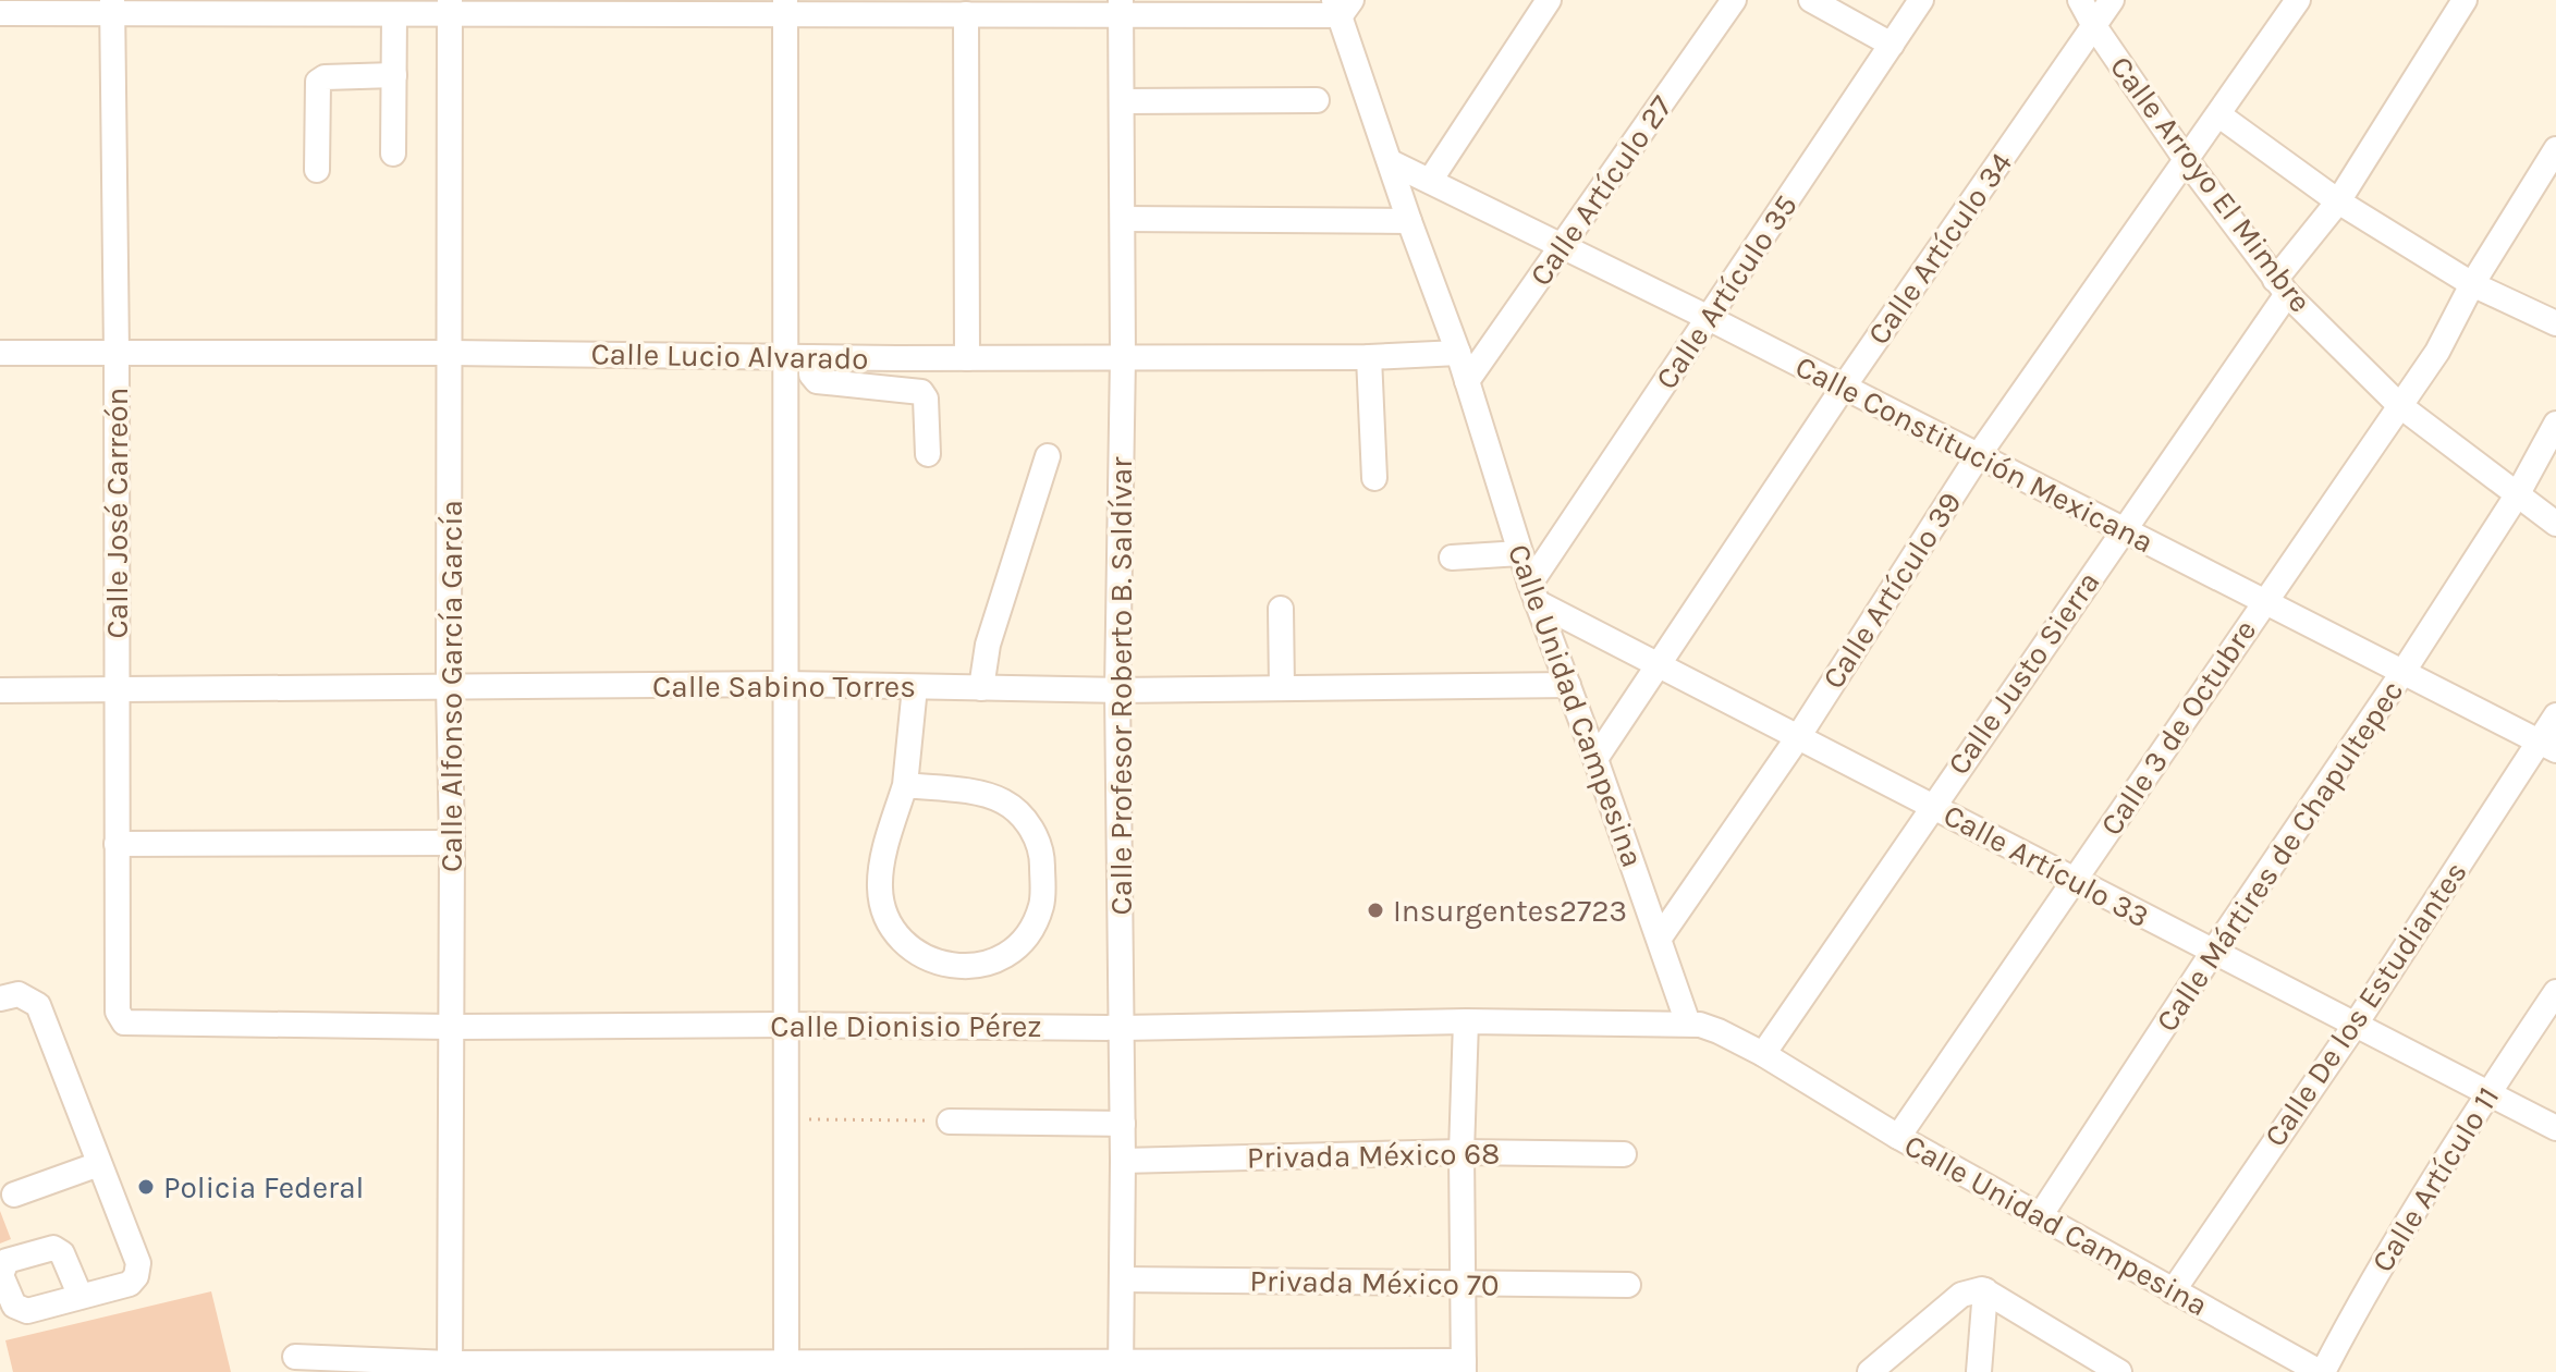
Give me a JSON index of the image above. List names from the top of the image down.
{
  "streets": {
    "street": [
      "Calle Arroyo El Mimbre",
      "Calle Artículo 27",
      "Calle Artículo 34",
      "Calle Artículo 35",
      "Calle Lucio Alvarado",
      "Calle Constitución Mexicana",
      "Calle José Carreón",
      "Calle Artículo 39",
      "Calle Justo Sierra",
      "Calle Alfonso García García",
      "Calle Sabino Torres",
      "Calle Profesor Roberto B. Saldívar",
      "Calle Unidad Campesina",
      "Calle 3 de Octubre",
      "Calle Mártires de Chapultepec",
      "Calle Artículo 33",
      "Calle De los Estudiantes",
      "Calle Dionisio Pérez",
      "Privada México 68",
      "Calle Artículo 11",
      "Privada México 70"
    ]
  },
  "crossings": [
    ["Calle Arroyo El Mimbre", "Calle Artículo 34"],
    ["Calle Arroyo El Mimbre", "Calle Artículo 39"],
    ["Calle Arroyo El Mimbre", "Calle Justo Sierra"],
    ["Calle Arroyo El Mimbre", "Calle 3 de Octubre"],
    ["Calle Arroyo El Mimbre", "Calle Mártires de Chapultepec"],
    ["Calle Artículo 27", "Calle Constitución Mexicana"],
    ["Calle Artículo 27", "Calle Unidad Campesina"],
    ["Calle Artículo 34", "Calle Constitución Mexicana"],
    ["Calle Artículo 34", "Calle Unidad Campesina"],
    ["Calle Artículo 34", "Calle Artículo 33"],
    ["Calle Artículo 35", "Calle Constitución Mexicana"],
    ["Calle Artículo 35", "Calle Unidad Campesina"],
    ["Calle Artículo 35", "Calle Artículo 33"],
    ["Calle Lucio Alvarado", "Calle José Carreón"],
    ["Calle Lucio Alvarado", "Calle Alfonso García García"],
    ["Calle Lucio Alvarado", "Calle Profesor Roberto B. Saldívar"],
    ["Calle Lucio Alvarado", "Calle Unidad Campesina"],
    ["Calle Constitución Mexicana", "Calle Artículo 39"],
    ["Calle Constitución Mexicana", "Calle Justo Sierra"],
    ["Calle Constitución Mexicana", "Calle Unidad Campesina"],
    ["Calle Constitución Mexicana", "Calle 3 de Octubre"],
    ["Calle Constitución Mexicana", "Calle Mártires de Chapultepec"],
    ["Calle Constitución Mexicana", "Calle De los Estudiantes"],
    ["Calle José Carreón", "Calle Sabino Torres"],
    ["Calle José Carreón", "Calle Dionisio Pérez"],
    ["Calle Artículo 39", "Calle Unidad Campesina"],
    ["Calle Artículo 39", "Calle Artículo 33"],
    ["Calle Justo Sierra", "Calle Unidad Campesina"],
    ["Calle Justo Sierra", "Calle Artículo 33"],
    ["Calle Alfonso García García", "Calle Sabino Torres"],
    ["Calle Alfonso García García", "Calle Dionisio Pérez"],
    ["Calle Sabino Torres", "Calle Profesor Roberto B. Saldívar"],
    ["Calle Sabino Torres", "Calle Unidad Campesina"],
    ["Calle Profesor Roberto B. Saldívar", "Calle Dionisio Pérez"],
    ["Calle Profesor Roberto B. Saldívar", "Privada México 68"],
    ["Calle Profesor Roberto B. Saldívar", "Privada México 70"],
    ["Calle Unidad Campesina", "Calle 3 de Octubre"],
    ["Calle Unidad Campesina", "Calle Mártires de Chapultepec"],
    ["Calle Unidad Campesina", "Calle Artículo 33"],
    ["Calle Unidad Campesina", "Calle De los Estudiantes"],
    ["Calle Unidad Campesina", "Calle Dionisio Pérez"],
    ["Calle Unidad Campesina", "Calle Artículo 11"],
    ["Calle 3 de Octubre", "Calle Artículo 33"],
    ["Calle Mártires de Chapultepec", "Calle Artículo 33"],
    ["Calle Artículo 33", "Calle De los Estudiantes"],
    ["Calle Artículo 33", "Calle Artículo 11"]
  ],
  "places": ["Insurgentes2723", "Policia Federal"]
}
